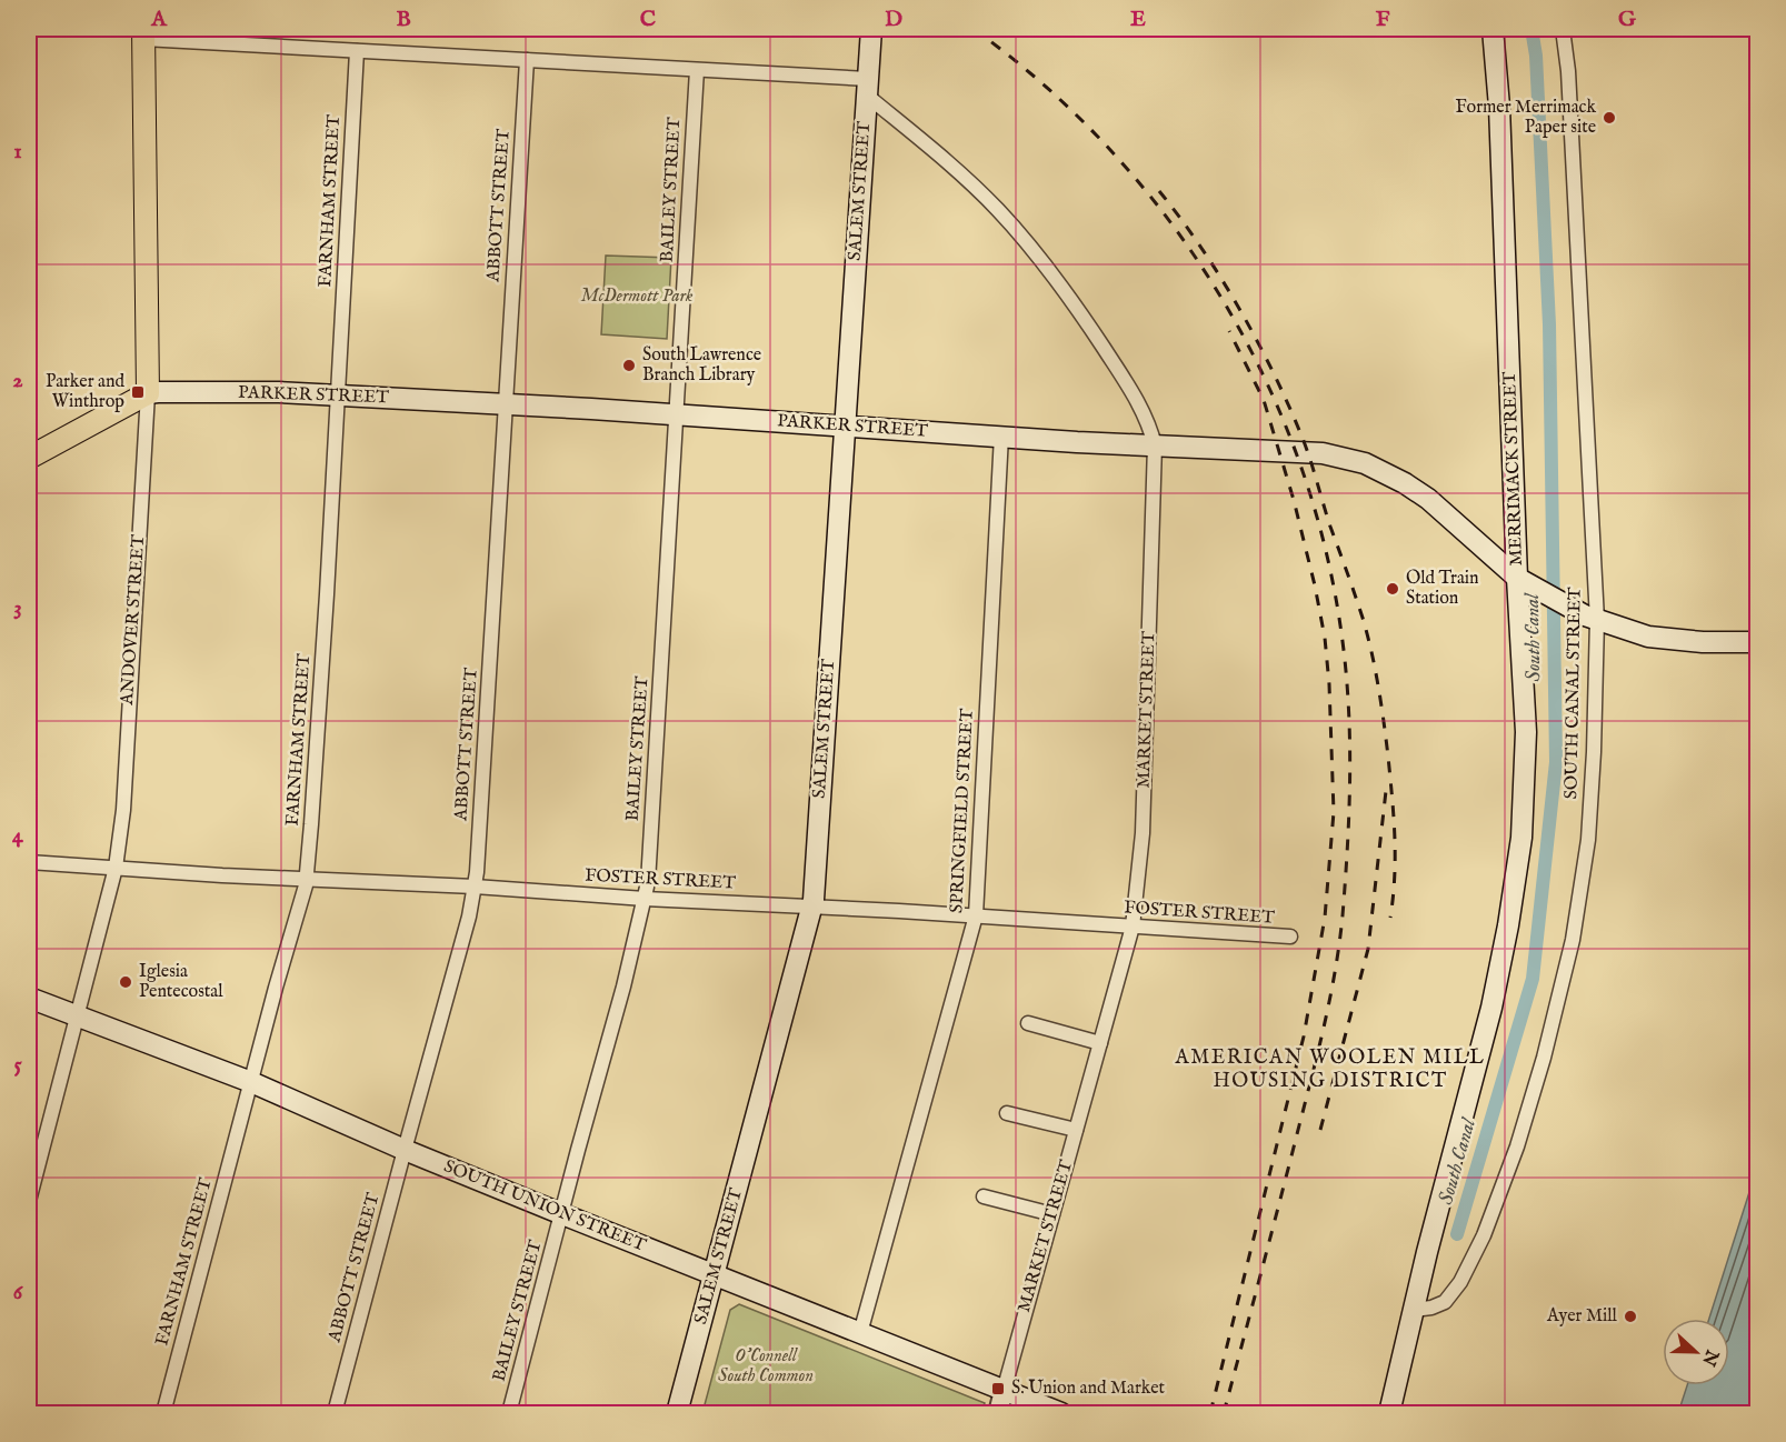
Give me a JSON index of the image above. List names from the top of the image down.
{
  "streets": {
    "main road": [
      "SALEM STREET",
      "PARKER STREET",
      "MERRIMACK STREET",
      "ANDOVER STREET",
      "SOUTH UNION STREET"
    ],
    "street": [
      "BAILEY STREET",
      "FARNHAM STREET",
      "ABBOTT STREET",
      "SOUTH CANAL STREET",
      "MARKET STREET",
      "SPRINGFIELD STREET",
      "FOSTER STREET"
    ]
  },
  "crossings": [
    ["BAILEY STREET", "PARKER STREET"],
    ["BAILEY STREET", "FOSTER STREET"],
    ["BAILEY STREET", "SOUTH UNION STREET"],
    ["SALEM STREET", "PARKER STREET"],
    ["SALEM STREET", "MARKET STREET"],
    ["SALEM STREET", "FOSTER STREET"],
    ["SALEM STREET", "SOUTH UNION STREET"],
    ["FARNHAM STREET", "PARKER STREET"],
    ["FARNHAM STREET", "FOSTER STREET"],
    ["FARNHAM STREET", "SOUTH UNION STREET"],
    ["ABBOTT STREET", "PARKER STREET"],
    ["ABBOTT STREET", "FOSTER STREET"],
    ["ABBOTT STREET", "SOUTH UNION STREET"],
    ["PARKER STREET", "MERRIMACK STREET"],
    ["PARKER STREET", "ANDOVER STREET"],
    ["PARKER STREET", "SOUTH CANAL STREET"],
    ["PARKER STREET", "MARKET STREET"],
    ["PARKER STREET", "SPRINGFIELD STREET"],
    ["MERRIMACK STREET", "SOUTH CANAL STREET"],
    ["ANDOVER STREET", "FOSTER STREET"],
    ["ANDOVER STREET", "SOUTH UNION STREET"],
    ["MARKET STREET", "FOSTER STREET"],
    ["MARKET STREET", "SOUTH UNION STREET"],
    ["SPRINGFIELD STREET", "FOSTER STREET"],
    ["SPRINGFIELD STREET", "SOUTH UNION STREET"]
  ],
  "districts": ["AMERICAN WOOLEN MILL HOUSING DISTRICT"],
  "water": ["South Canal"],
  "parks": ["McDermott Park", "O'Connell South Common"],
  "places": {
    "other": [
      "Former Merrimack Paper site",
      "South Lawrence Branch Library",
      "Old Train Station",
      "Iglesia Pentecostal",
      "Ayer Mill"
    ],
    "transit": ["Parker and Winthrop", "S. Union and Market"]
  },
  "north": "right",
  "grid": {
    "columns": [
      "A",
      "B",
      "C",
      "D",
      "E",
      "F",
      "G"
    ],
    "rows": [
      "1",
      "2",
      "3",
      "4",
      "5",
      "6"
    ]
  }
}
